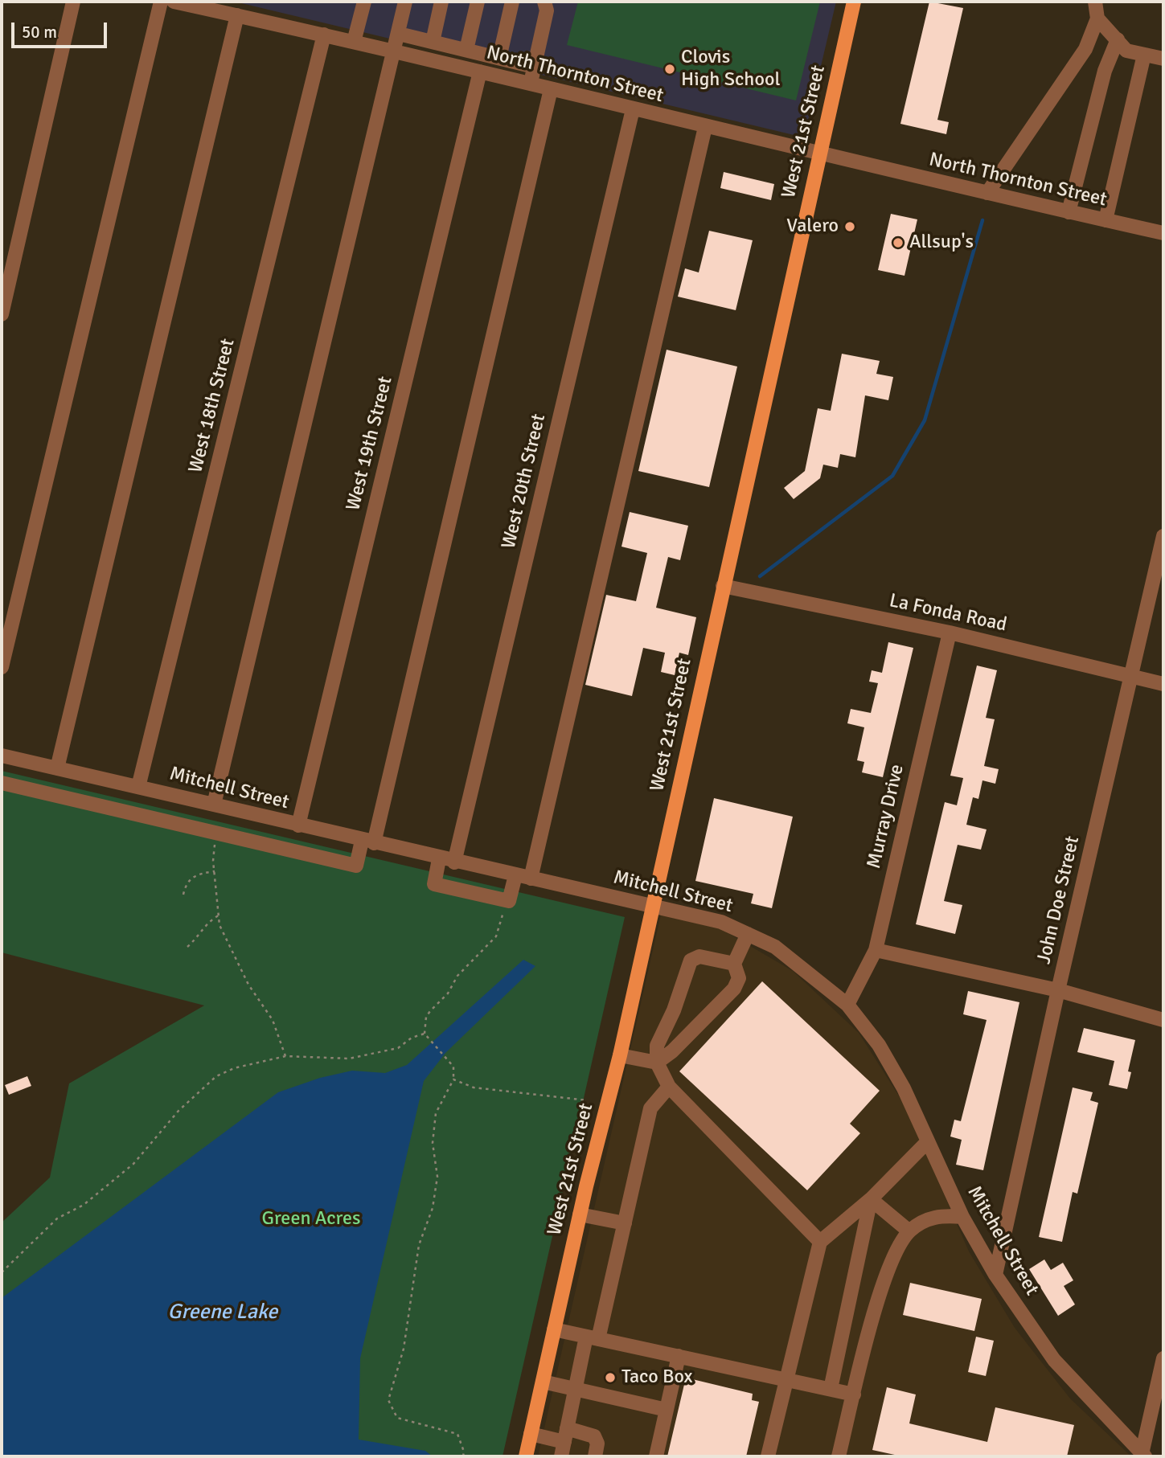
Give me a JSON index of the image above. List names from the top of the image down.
{
  "streets": {
    "main road": ["West 21st Street"],
    "street": [
      "North Thornton Street",
      "West 18th Street",
      "West 19th Street",
      "West 20th Street",
      "La Fonda Road",
      "Mitchell Street",
      "Murray Drive",
      "John Doe Street"
    ]
  },
  "crossings": [
    ["North Thornton Street", "West 21st Street"],
    ["North Thornton Street", "West 18th Street"],
    ["North Thornton Street", "West 19th Street"],
    ["North Thornton Street", "West 20th Street"],
    ["West 21st Street", "La Fonda Road"],
    ["West 21st Street", "Mitchell Street"],
    ["West 18th Street", "Mitchell Street"],
    ["West 19th Street", "Mitchell Street"],
    ["West 20th Street", "Mitchell Street"],
    ["La Fonda Road", "Murray Drive"],
    ["La Fonda Road", "John Doe Street"],
    ["Mitchell Street", "Murray Drive"],
    ["Mitchell Street", "John Doe Street"]
  ],
  "water": ["Greene Lake"],
  "parks": ["Green Acres"],
  "places": [
    "Clovis High School",
    "Valero",
    "Allsup's",
    "Taco Box"
  ],
  "scale_bar": "50 m"
}
